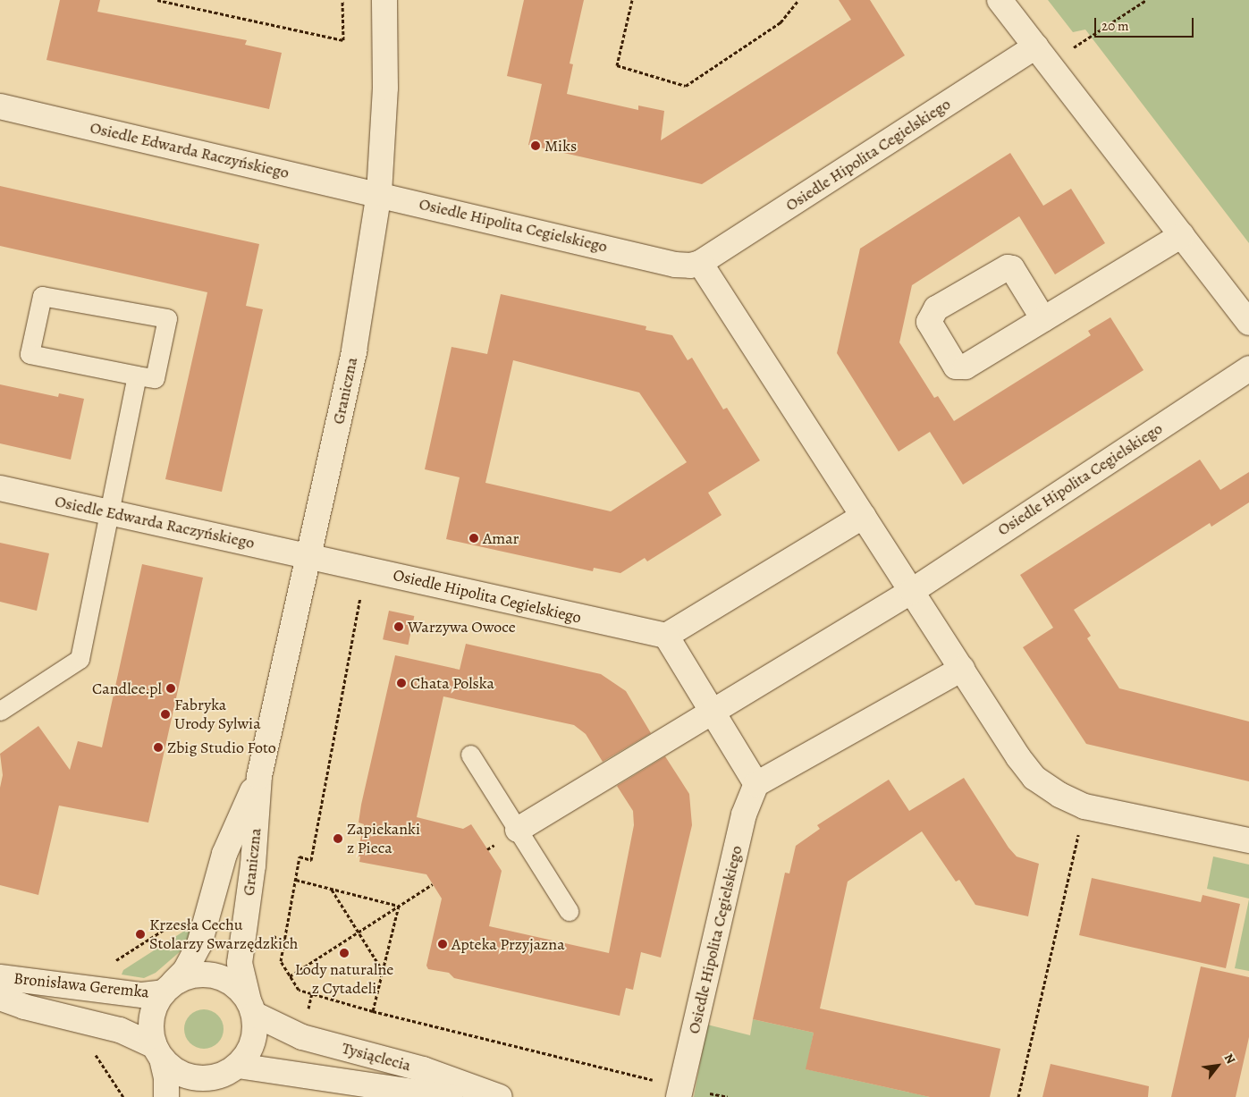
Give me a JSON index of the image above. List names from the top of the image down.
{
  "streets": {
    "street": [
      "Osiedle Edwarda Raczyńskiego",
      "Osiedle Hipolita Cegielskiego",
      "Graniczna",
      "Bronisława Geremka",
      "Tysiąclecia"
    ]
  },
  "crossings": [
    ["Osiedle Edwarda Raczyńskiego", "Osiedle Hipolita Cegielskiego"],
    ["Osiedle Edwarda Raczyńskiego", "Graniczna"],
    ["Osiedle Hipolita Cegielskiego", "Graniczna"],
    ["Graniczna", "Bronisława Geremka"],
    ["Graniczna", "Tysiąclecia"],
    ["Bronisława Geremka", "Tysiąclecia"]
  ],
  "places": [
    "Miks",
    "Amar",
    "Warzywa Owoce",
    "Chata Polska",
    "Candlee.pl",
    "Fabryka Urody Sylwia",
    "Zbig Studio Foto",
    "Zapiekanki z Pieca",
    "Krzesła Cechu Stolarzy Swarzędzkich",
    "Apteka Przyjazna",
    "Lody naturalne z Cytadeli"
  ],
  "scale_bar": "20 m",
  "north": "top right"
}
